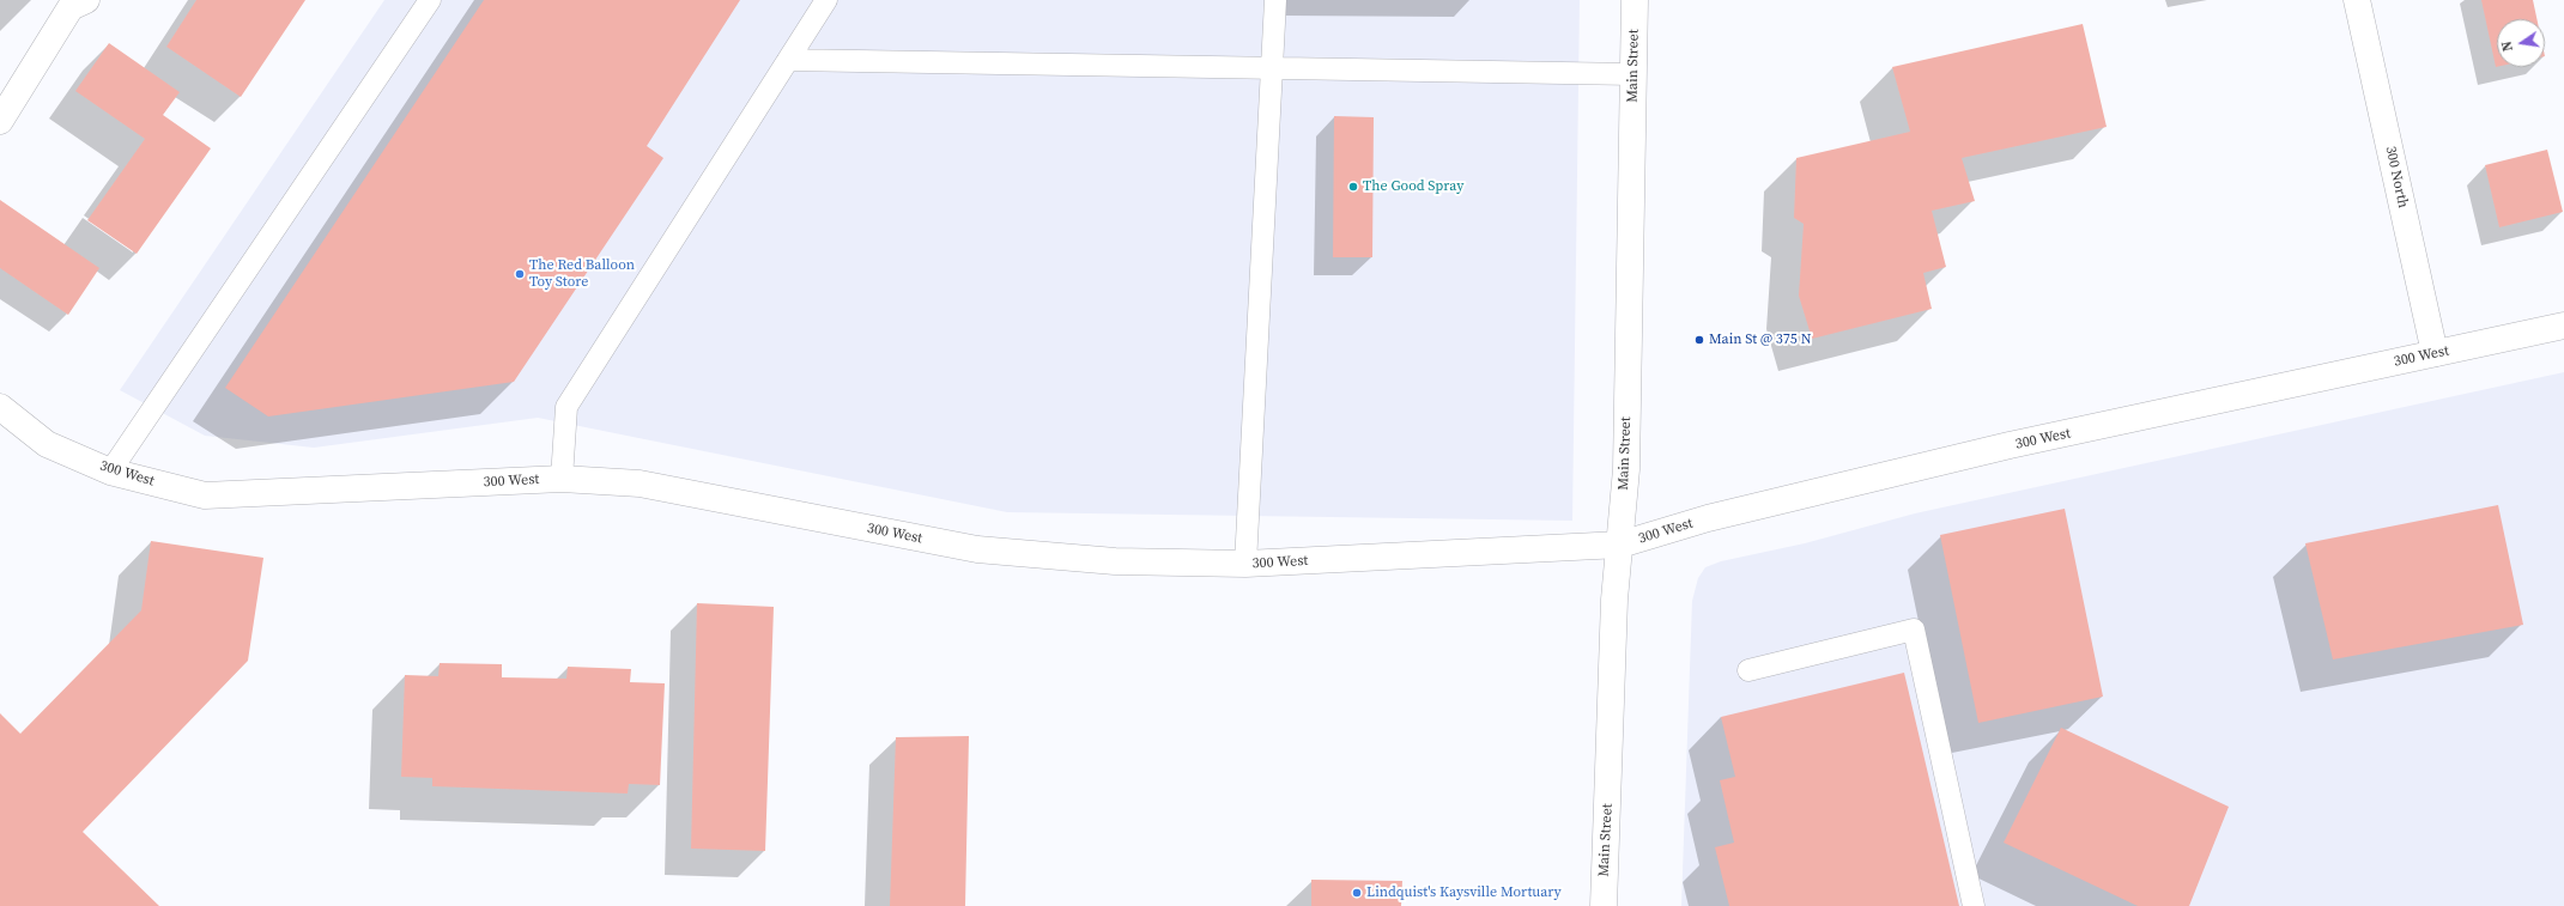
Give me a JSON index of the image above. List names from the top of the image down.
{
  "streets": {
    "street": ["Main Street", "300 North", "300 West"]
  },
  "crossings": [
    ["Main Street", "300 West"],
    ["300 North", "300 West"]
  ],
  "places": [
    "The Good Spray",
    "The Red Balloon Toy Store",
    "Main St @ 375 N",
    "Lindquist's Kaysville Mortuary"
  ],
  "north": "left"
}
